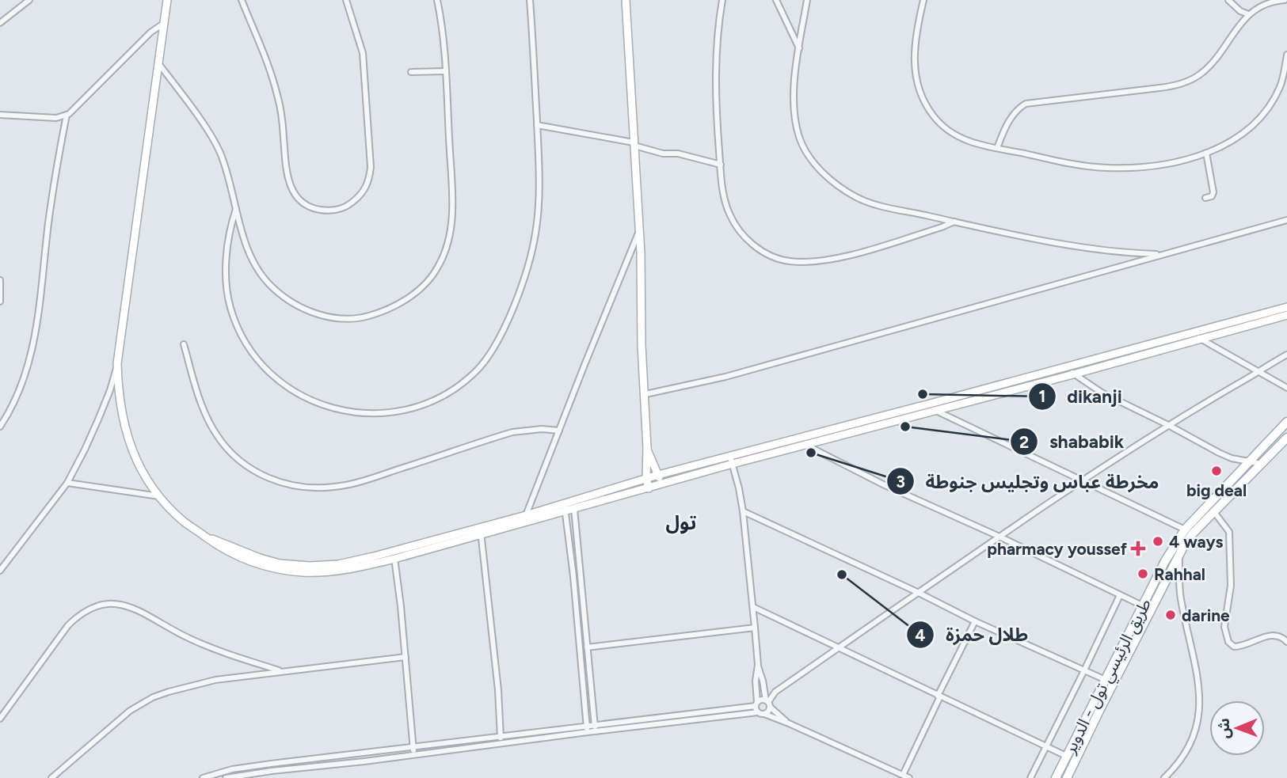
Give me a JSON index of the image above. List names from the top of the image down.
{
  "streets": {
    "main road": ["طريق الرئيسي تول - الدوير"]
  },
  "districts": ["تول"],
  "places": {
    "other": [
      "dikanji",
      "shababik",
      "مخرطة عباس وتجليس جنوطة",
      "big deal",
      "4 ways",
      "Rahhal",
      "طلال حمزة",
      "darine"
    ],
    "health": ["pharmacy youssef"]
  },
  "north": "left"
}
